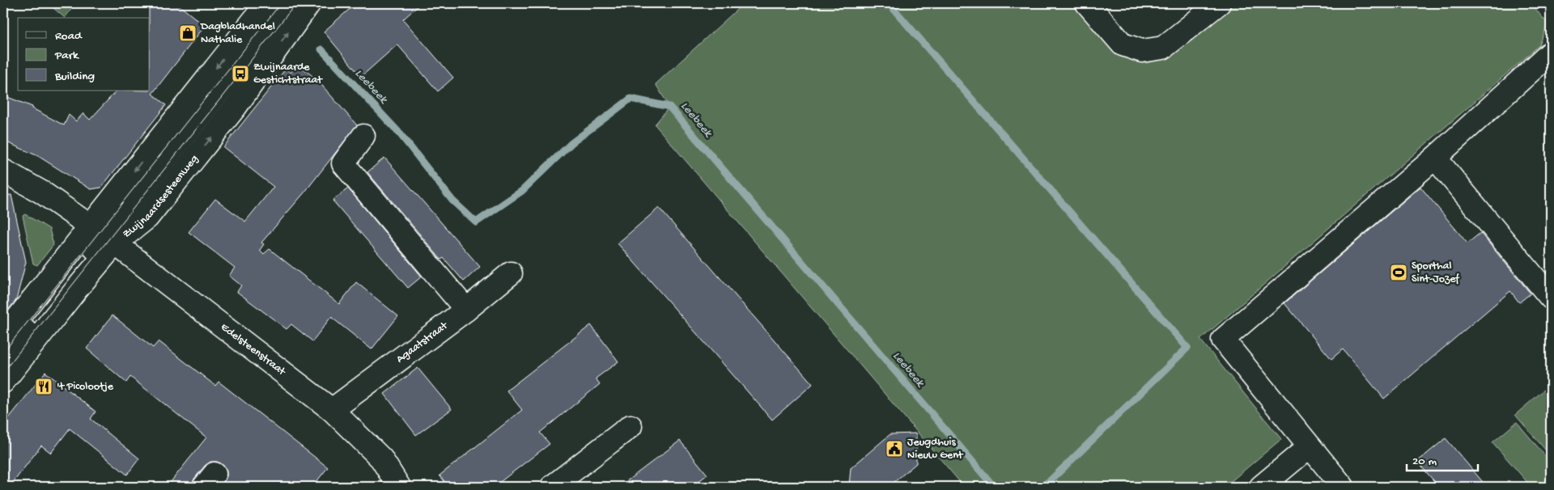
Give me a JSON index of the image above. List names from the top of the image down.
{
  "streets": {
    "street": ["Zwijnaardsesteenweg", "Agaatstraat", "Edelsteenstraat"]
  },
  "crossings": [
    ["Zwijnaardsesteenweg", "Edelsteenstraat"],
    ["Agaatstraat", "Edelsteenstraat"]
  ],
  "water": ["Leebeek"],
  "places": {
    "shop": ["Dagbladhandel Nathalie"],
    "bus stop": ["Zwijnaarde Gestichtstraat"],
    "sports": ["Sporthal Sint-Jozef"],
    "restaurant": ["'t Picolootje"],
    "public building": ["Jeugdhuis Nieuw Gent"]
  },
  "legend": ["Road", "Park", "Building"],
  "scale_bar": "20 m"
}
